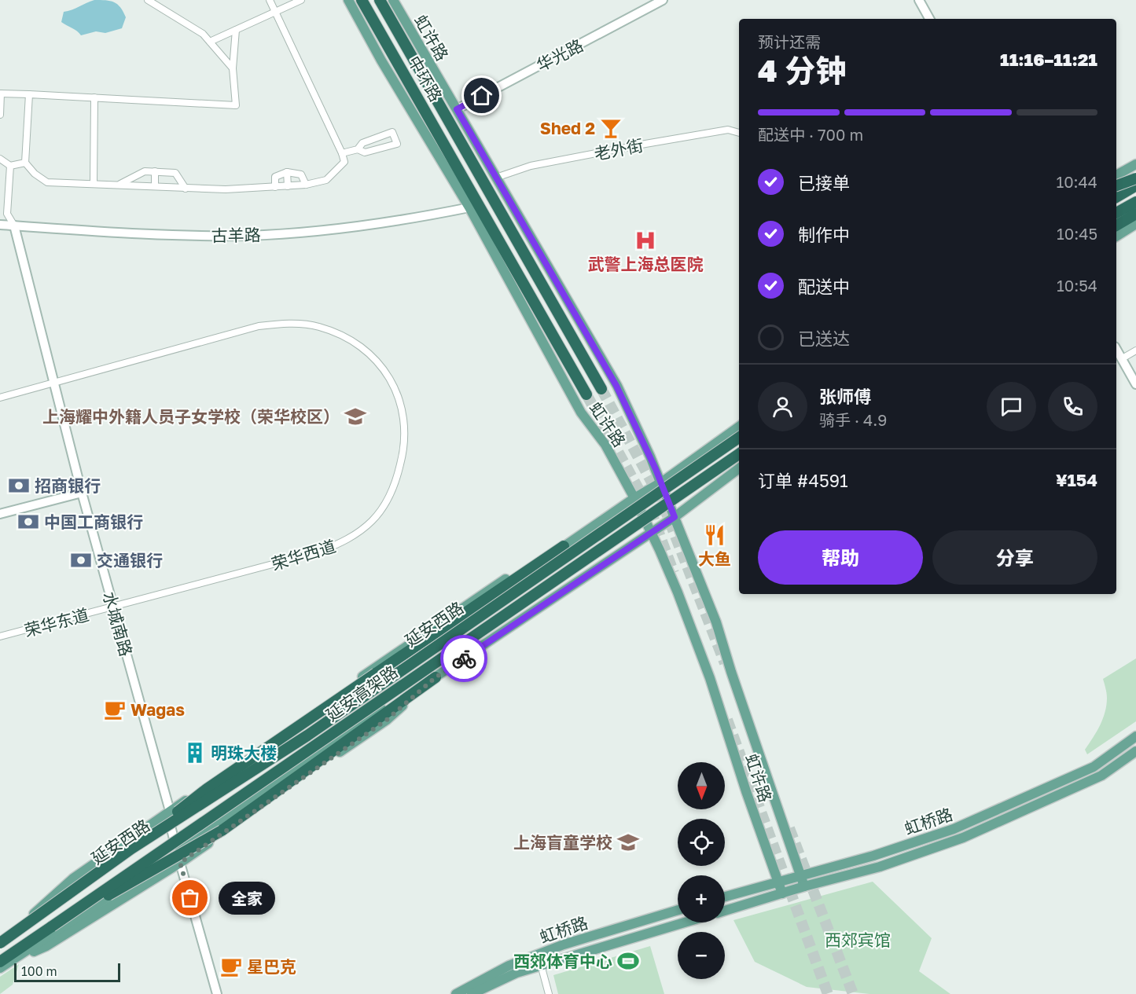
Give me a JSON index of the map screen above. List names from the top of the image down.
{
  "streets": {
    "highway": ["中环路", "延安高架路"],
    "main road": ["虹许路", "延安西路", "虹桥路"],
    "street": [
      "华光路",
      "老外街",
      "古羊路",
      "荣华西道",
      "荣华东道",
      "水城南路"
    ]
  },
  "crossings": [
    ["虹许路", "华光路"],
    ["虹许路", "老外街"],
    ["虹许路", "古羊路"],
    ["虹许路", "延安西路"],
    ["虹许路", "虹桥路"],
    ["古羊路", "水城南路"],
    ["荣华西道", "荣华东道"],
    ["荣华西道", "水城南路"],
    ["荣华东道", "水城南路"],
    ["水城南路", "延安西路"],
    ["延安西路", "延安高架路"]
  ],
  "parks": ["西郊宾馆"],
  "places": {
    "bar": ["Shed 2"],
    "hospital": ["武警上海总医院"],
    "school or university": ["上海耀中外籍人员子女学校（荣华校区）", "上海盲童学校"],
    "bank": ["招商银行", "中国工商银行", "交通银行"],
    "restaurant": ["大鱼"],
    "cafe": ["Wagas", "星巴克"],
    "building": ["明珠大楼"],
    "other": ["全家"],
    "sports": ["西郊体育中心"]
  },
  "scale_bar": "100 m",
  "north": "bottom",
  "page": {
    "heading": ["4 分钟", "预计还需", "11:16–11:21"],
    "panel": [
      "张师傅",
      "骑手 · 4.9",
      "订单 #4591",
      "¥154"
    ],
    "bar": "配送中 · 700 m",
    "list": [
      ["已接单", "10:44"],
      ["制作中", "10:45"],
      ["配送中", "10:54"],
      "已送达"
    ],
    "buttons": ["帮助", "分享"],
    "map_buttons": ["+", "−"],
    "bubble": "全家",
    "scale": "100 m"
  }
}
